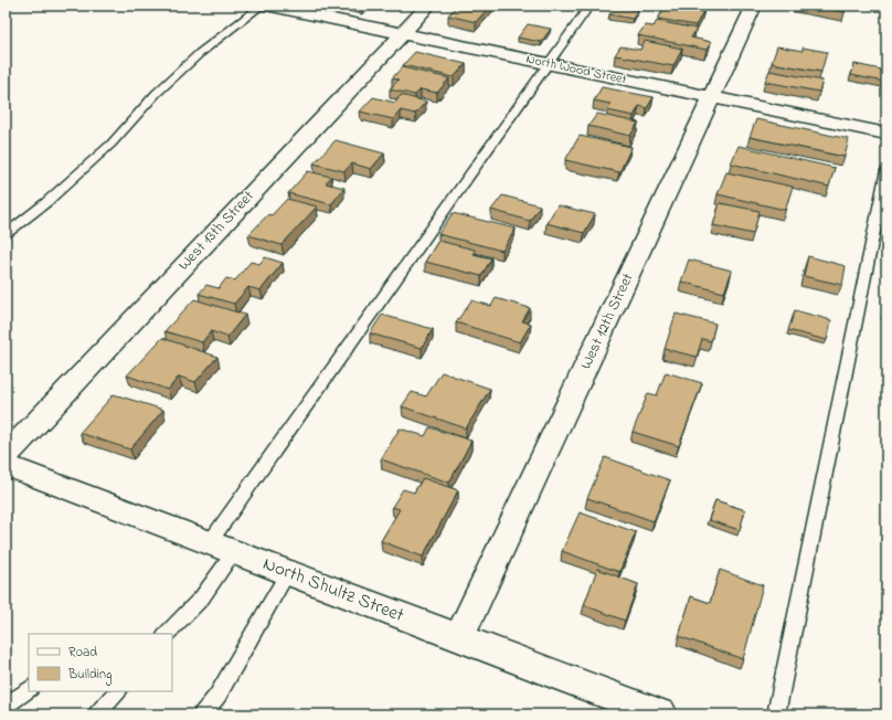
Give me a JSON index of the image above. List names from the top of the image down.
{
  "streets": {
    "street": [
      "North Wood Street",
      "West 13th Street",
      "West 12th Street",
      "North Shultz Street"
    ]
  },
  "crossings": [
    ["North Wood Street", "West 13th Street"],
    ["North Wood Street", "West 12th Street"],
    ["West 12th Street", "North Shultz Street"]
  ],
  "legend": ["Road", "Building"]
}
